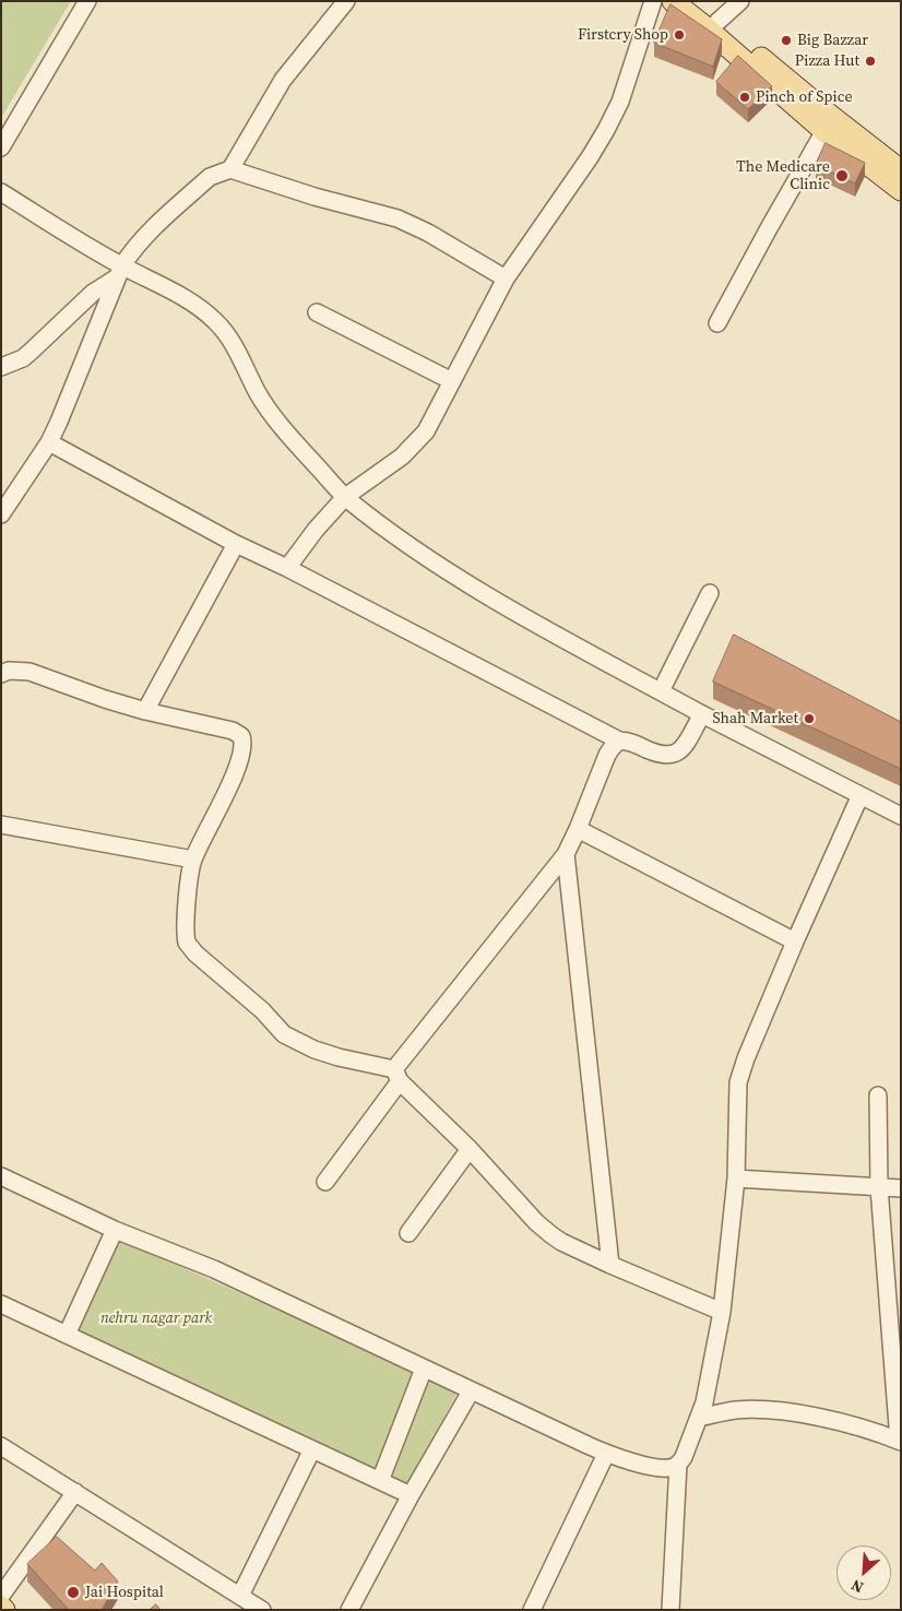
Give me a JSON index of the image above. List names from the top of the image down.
{
  "parks": ["nehru nagar park"],
  "places": [
    "Firstcry Shop",
    "Big Bazzar",
    "Pizza Hut",
    "Pinch of Spice",
    "The Medicare Clinic",
    "Shah Market",
    "Jai Hospital"
  ],
  "north": "bottom left"
}
